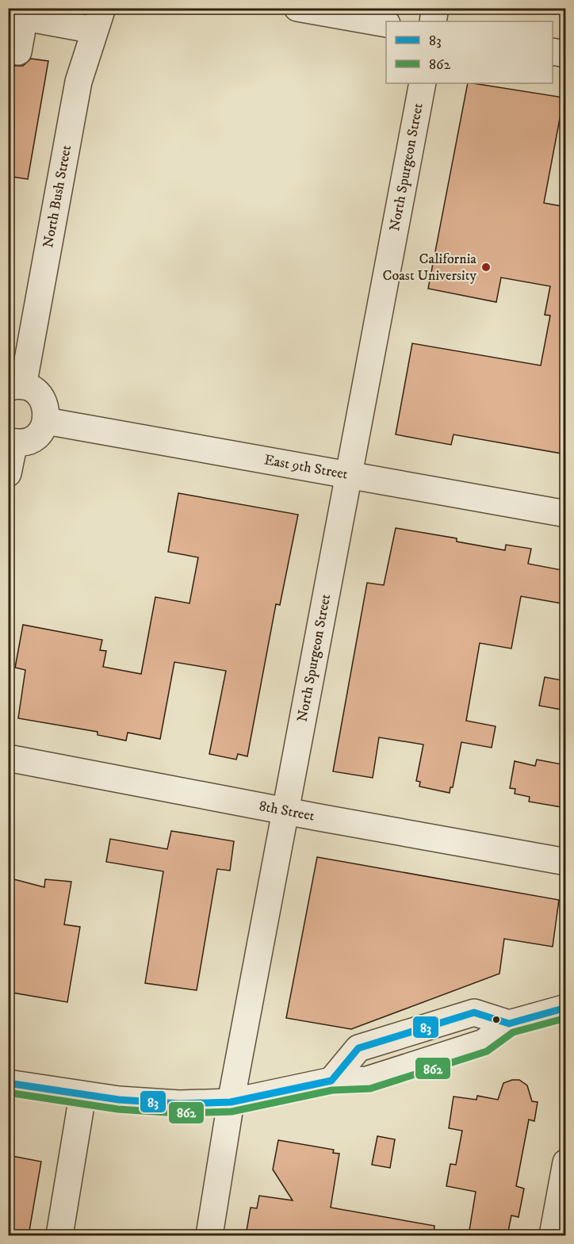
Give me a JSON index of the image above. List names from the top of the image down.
{
  "streets": {
    "street": [
      "North Spurgeon Street",
      "North Bush Street",
      "East 9th Street",
      "8th Street"
    ]
  },
  "crossings": [
    ["North Spurgeon Street", "East 9th Street"],
    ["North Spurgeon Street", "8th Street"]
  ],
  "places": ["California Coast University"],
  "lines": ["transit line 83", "transit line 862"],
  "legend": ["83", "862"]
}
